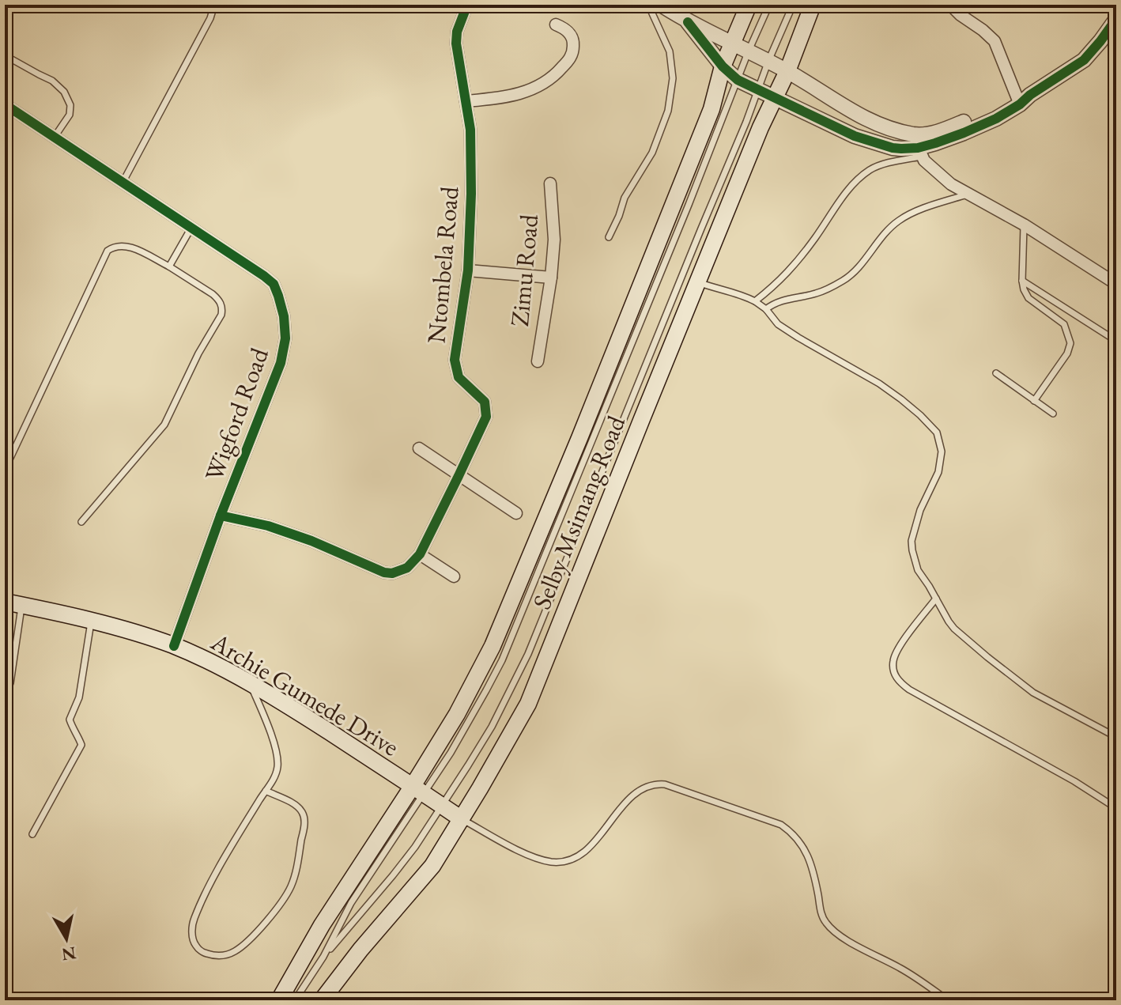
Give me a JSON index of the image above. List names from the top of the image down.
{
  "streets": {
    "main road": ["Selby Msimang Road", "Archie Gumede Drive"],
    "street": ["Ntombela Road", "Zimu Road", "Wigford Road"]
  },
  "crossings": [
    ["Ntombela Road", "Wigford Road"],
    ["Wigford Road", "Archie Gumede Drive"],
    ["Selby Msimang Road", "Archie Gumede Drive"]
  ],
  "north": "bottom"
}
